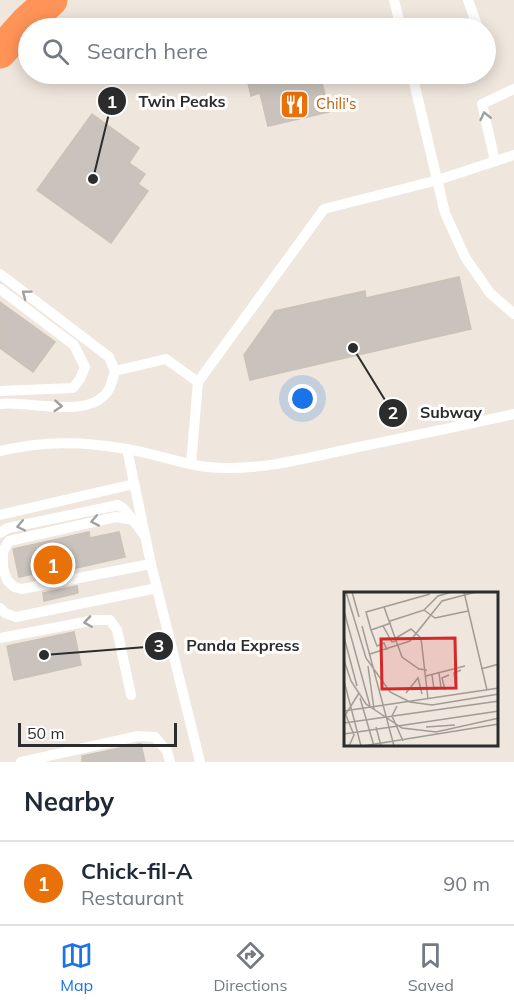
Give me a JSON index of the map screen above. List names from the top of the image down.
{
  "places": {
    "restaurant": ["Chili's"],
    "other": ["Twin Peaks", "Subway", "Panda Express"]
  },
  "scale_bar": "50 m",
  "page": {
    "search": "Search here",
    "pins": "1",
    "scale": "50 m",
    "heading": "Nearby",
    "list": [
      {
        "mark": "1",
        "name": "Chick-fil-A",
        "note": "Restaurant",
        "value": "90 m"
      }
    ],
    "nav": ["Map", "Directions", "Saved"]
  }
}
